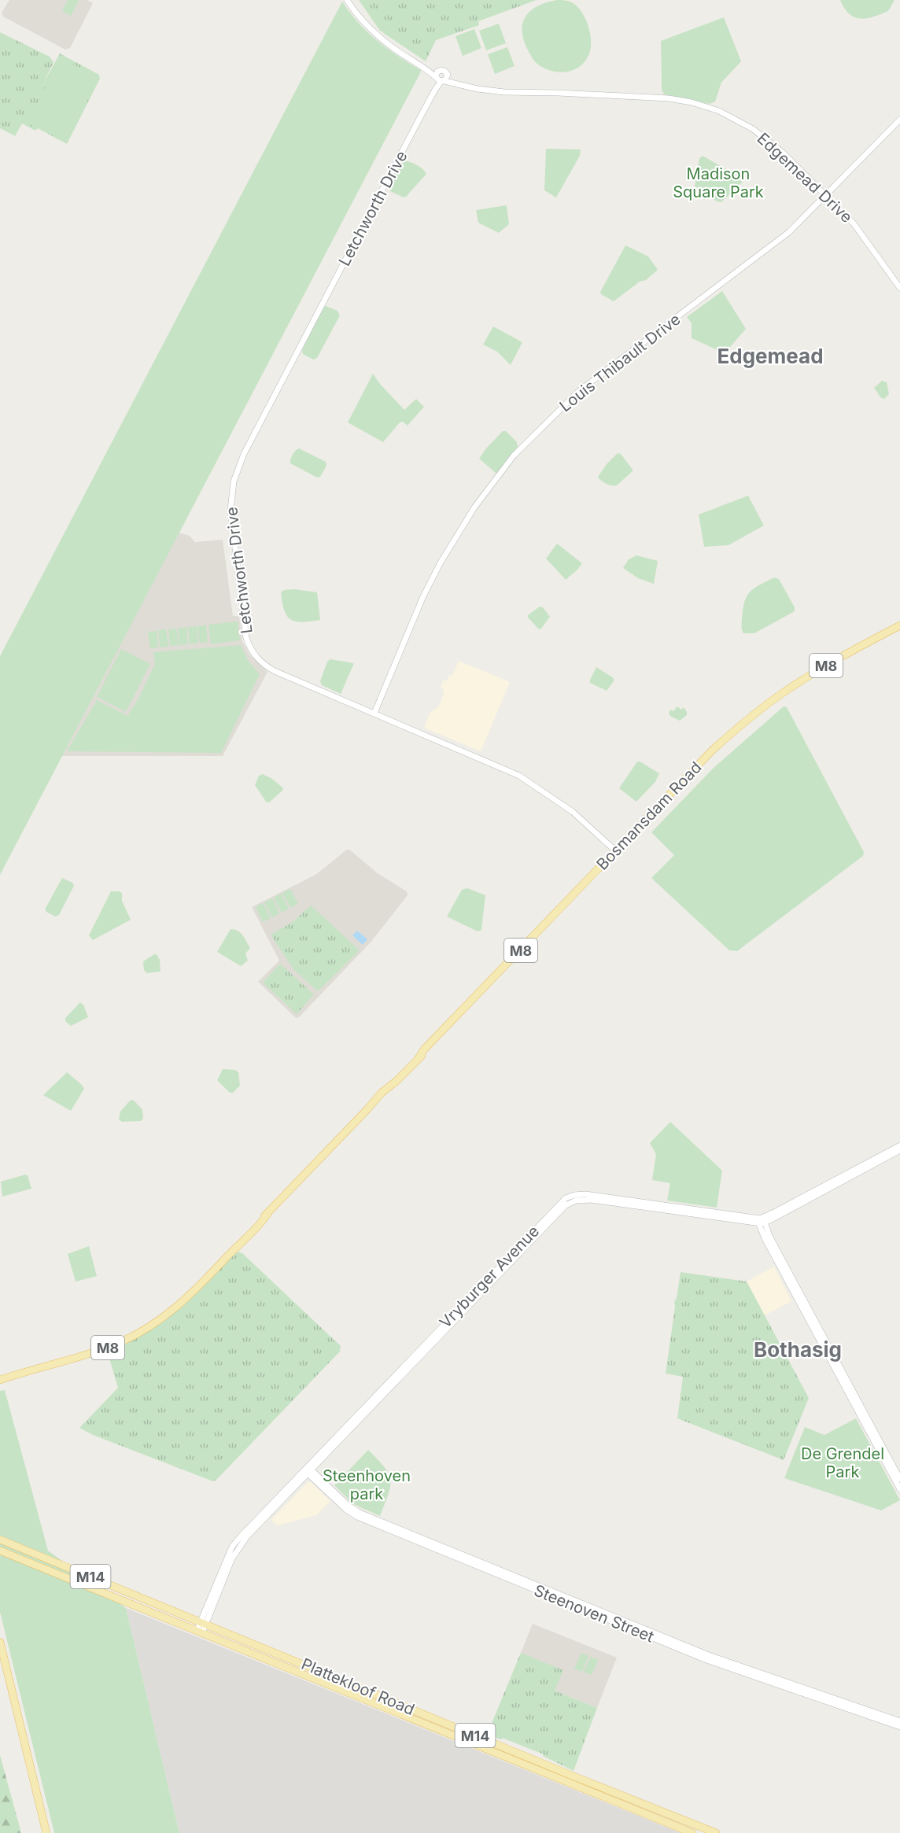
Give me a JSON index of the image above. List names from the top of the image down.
{
  "streets": {
    "main road": [
      "M8",
      "Bosmansdam Road",
      "M14",
      "Plattekloof Road"
    ],
    "street": [
      "Edgemead Drive",
      "Letchworth Drive",
      "Louis Thibault Drive",
      "Vryburger Avenue",
      "Steenoven Street"
    ]
  },
  "crossings": [
    ["Edgemead Drive", "Letchworth Drive"],
    ["Edgemead Drive", "Louis Thibault Drive"],
    ["Letchworth Drive", "Louis Thibault Drive"],
    ["Letchworth Drive", "Bosmansdam Road"],
    ["Vryburger Avenue", "Steenoven Street"],
    ["Vryburger Avenue", "Plattekloof Road"]
  ],
  "districts": ["Edgemead", "Bothasig"],
  "parks": ["Madison Square Park", "De Grendel Park", "Steenhoven park"]
}
